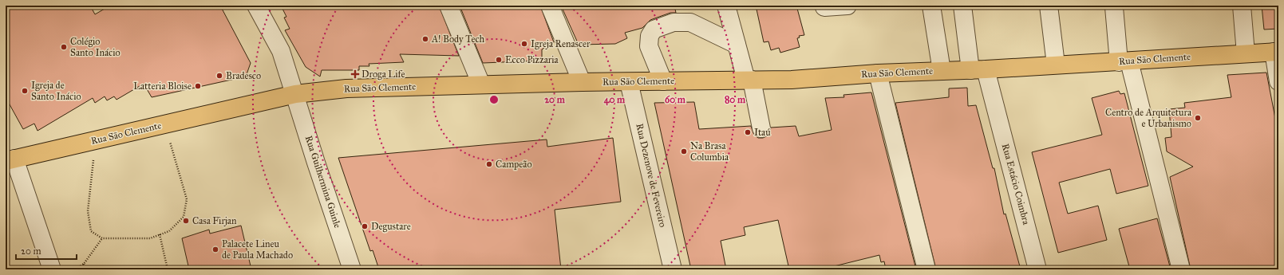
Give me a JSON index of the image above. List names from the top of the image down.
{
  "streets": {
    "main road": ["Rua São Clemente"],
    "street": ["Rua Dezenove de Fevereiro", "Rua Guilhermina Guinle", "Rua Estácio Coimbra"]
  },
  "crossings": [
    ["Rua São Clemente", "Rua Dezenove de Fevereiro"],
    ["Rua São Clemente", "Rua Guilhermina Guinle"],
    ["Rua São Clemente", "Rua Estácio Coimbra"]
  ],
  "places": {
    "other": [
      "A! Body Tech",
      "Igreja Renascer",
      "Colégio Santo Inácio",
      "Ecco Pizzaria",
      "Bradesco",
      "Latteria Bloise",
      "Igreja de Santo Inácio",
      "Centro de Arquitetura e Urbanismo",
      "Itaú",
      "Na Brasa Columbia",
      "Campeão",
      "Casa Firjan",
      "Degustare",
      "Palacete Lineu de Paula Machado"
    ],
    "health": ["Droga Life"]
  },
  "scale_bar": "20 m",
  "rings": [
    "20 m",
    "40 m",
    "60 m",
    "80 m"
  ]
}
